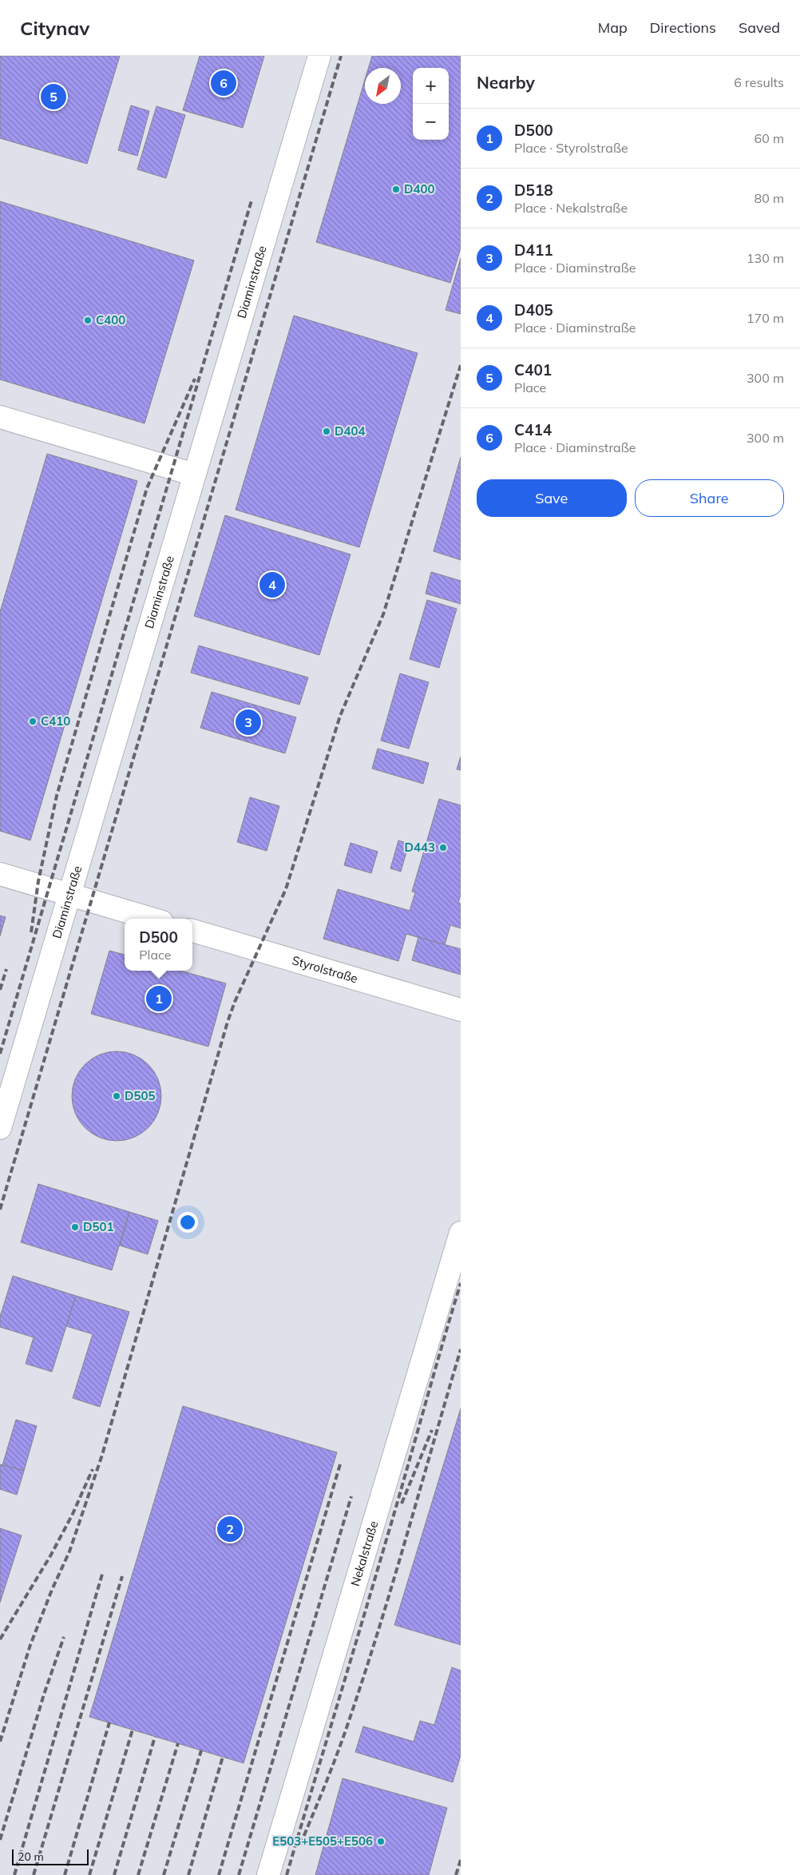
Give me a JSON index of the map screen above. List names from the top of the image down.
{
  "streets": {
    "street": ["Diaminstraße", "Styrolstraße", "Nekalstraße"]
  },
  "places": [
    "D400",
    "C400",
    "D404",
    "C410",
    "D443",
    "D505",
    "D501",
    "E503+E505+E506"
  ],
  "scale_bar": "20 m",
  "north": "bottom left",
  "page": {
    "header": "Citynav",
    "nav": ["Map", "Directions", "Saved"],
    "heading": ["Nearby", "6 results"],
    "map_buttons": ["+", "−"],
    "pins": [
      "6",
      "5",
      "4",
      "3",
      "1",
      "2"
    ],
    "list": [
      {
        "mark": "1",
        "name": "D500",
        "note": "Place · Styrolstraße",
        "value": "60 m"
      },
      {
        "mark": "2",
        "name": "D518",
        "note": "Place · Nekalstraße",
        "value": "80 m"
      },
      {
        "mark": "3",
        "name": "D411",
        "note": "Place · Diaminstraße",
        "value": "130 m"
      },
      {
        "mark": "4",
        "name": "D405",
        "note": "Place · Diaminstraße",
        "value": "170 m"
      },
      {
        "mark": "5",
        "name": "C401",
        "note": "Place",
        "value": "300 m"
      },
      {
        "mark": "6",
        "name": "C414",
        "note": "Place · Diaminstraße",
        "value": "300 m"
      }
    ],
    "buttons": ["Save", "Share"],
    "popup": ["D500", "Place"],
    "scale": "20 m"
  }
}
